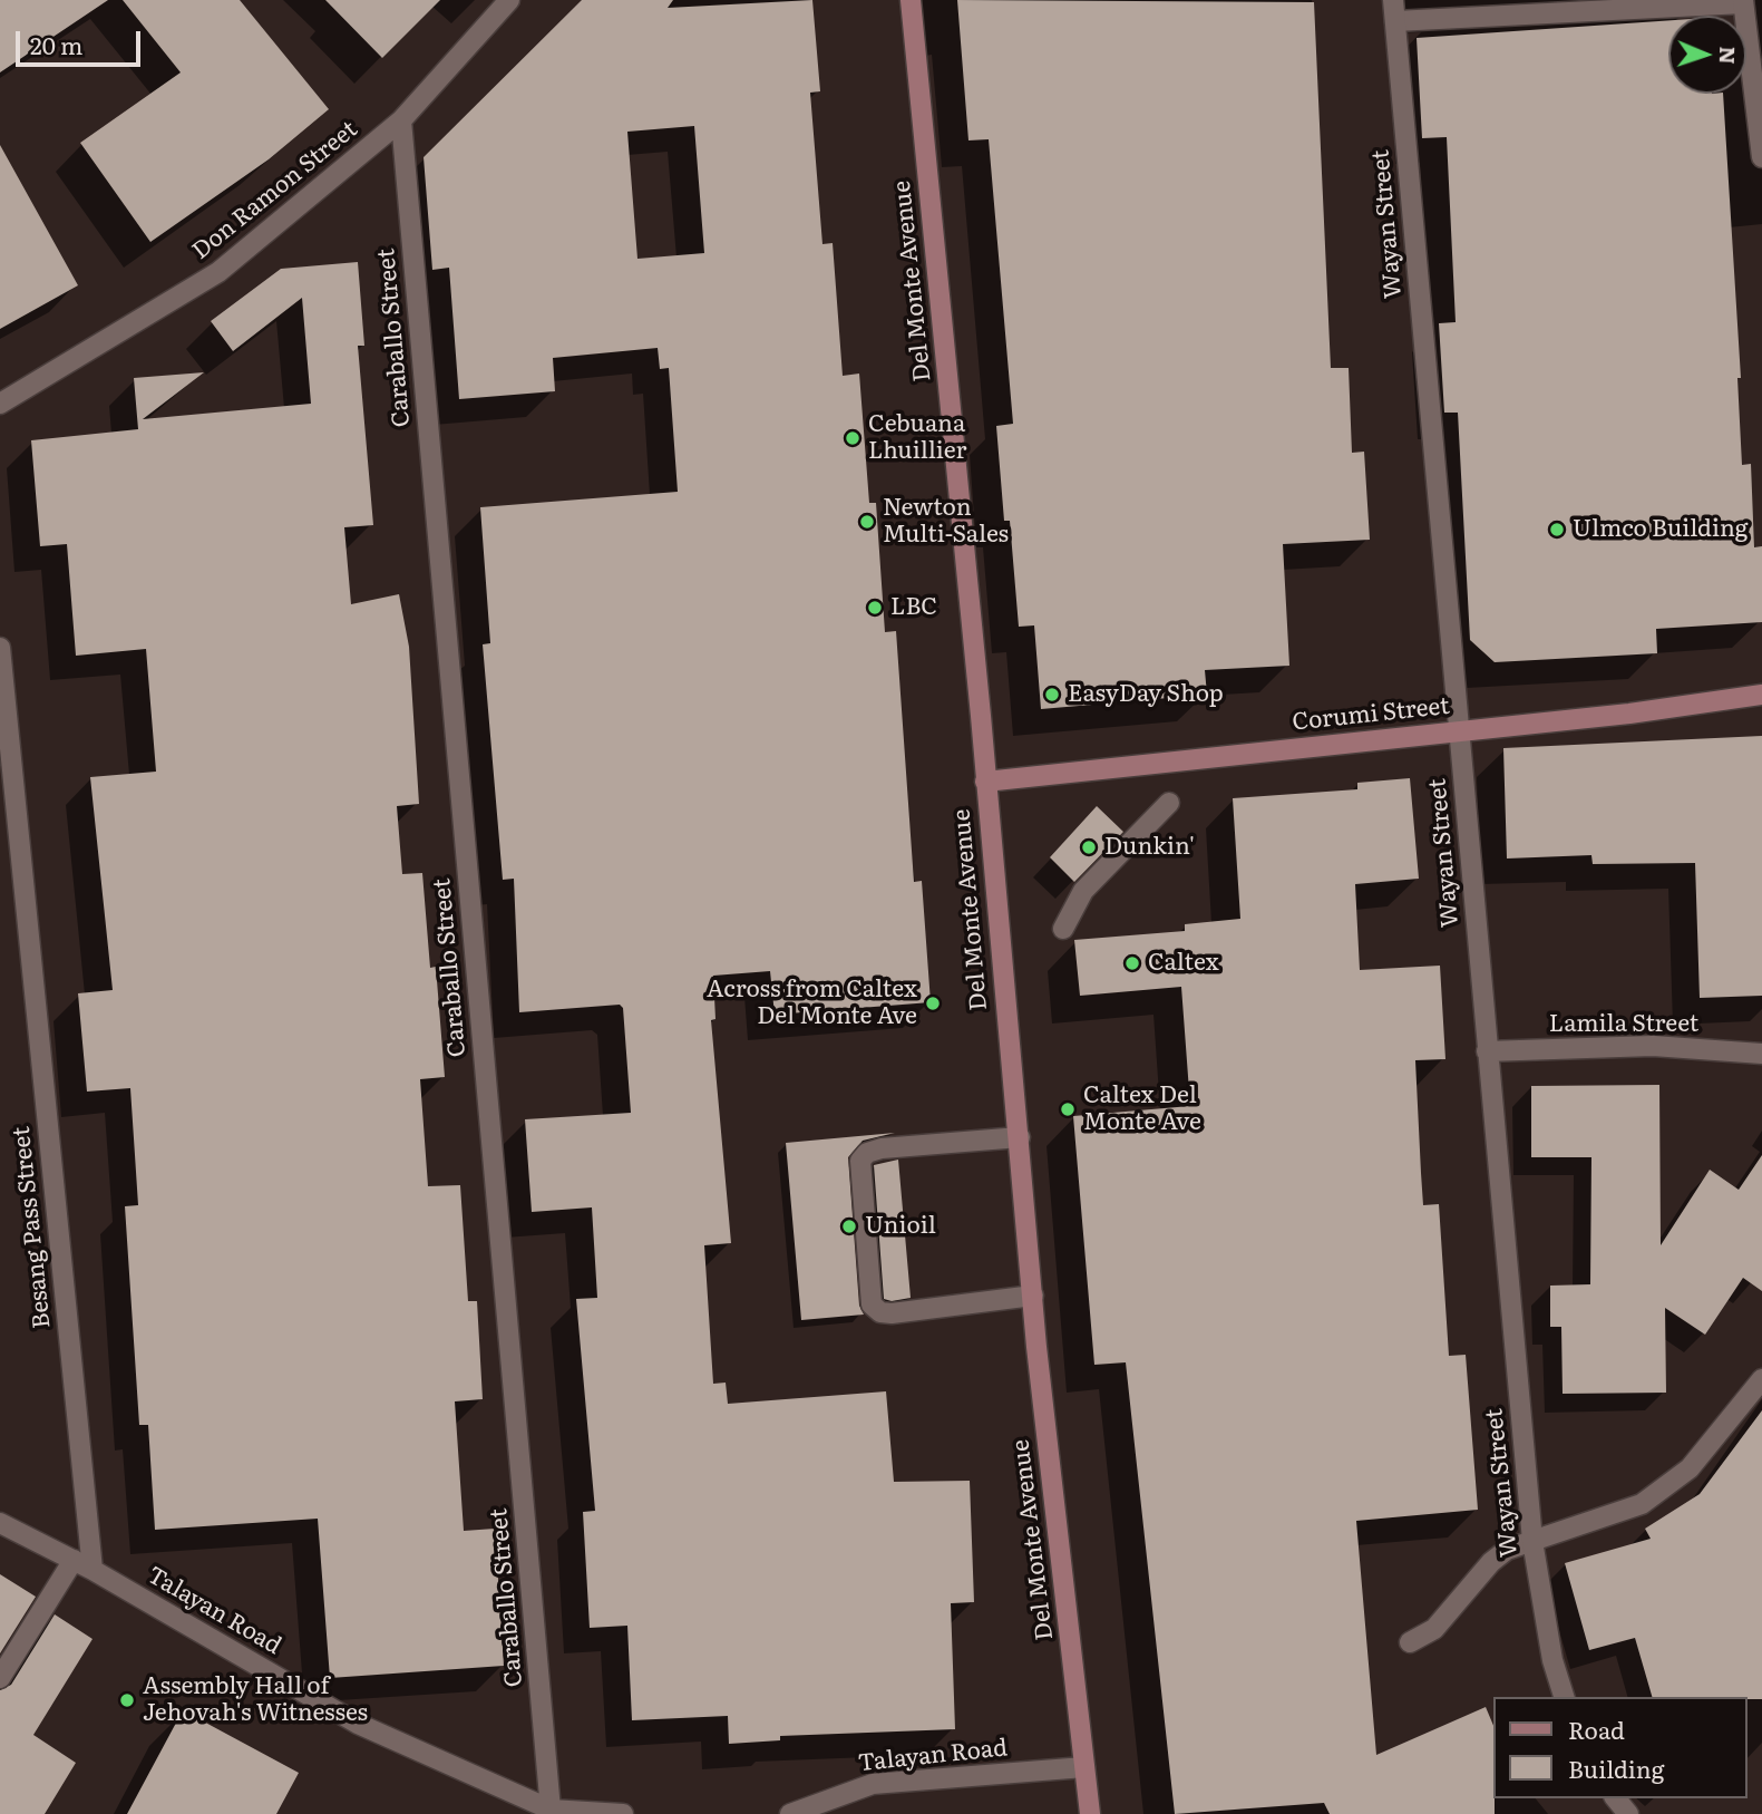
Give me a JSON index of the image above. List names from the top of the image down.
{
  "streets": {
    "main road": ["Del Monte Avenue", "Corumi Street"],
    "street": [
      "Don Ramon Street",
      "Wayan Street",
      "Caraballo Street",
      "Lamila Street",
      "Besang Pass Street",
      "Talayan Road"
    ]
  },
  "crossings": [
    ["Don Ramon Street", "Caraballo Street"],
    ["Wayan Street", "Corumi Street"],
    ["Wayan Street", "Lamila Street"],
    ["Del Monte Avenue", "Corumi Street"],
    ["Del Monte Avenue", "Talayan Road"],
    ["Caraballo Street", "Talayan Road"],
    ["Besang Pass Street", "Talayan Road"]
  ],
  "places": [
    "Cebuana Lhuillier",
    "Newton Multi-Sales",
    "Ulmco Building",
    "LBC",
    "EasyDay Shop",
    "Dunkin'",
    "Caltex",
    "Across from Caltex Del Monte Ave",
    "Caltex Del Monte Ave",
    "Unioil",
    "Assembly Hall of Jehovah's Witnesses"
  ],
  "legend": ["Road", "Building"],
  "scale_bar": "20 m",
  "north": "right"
}
